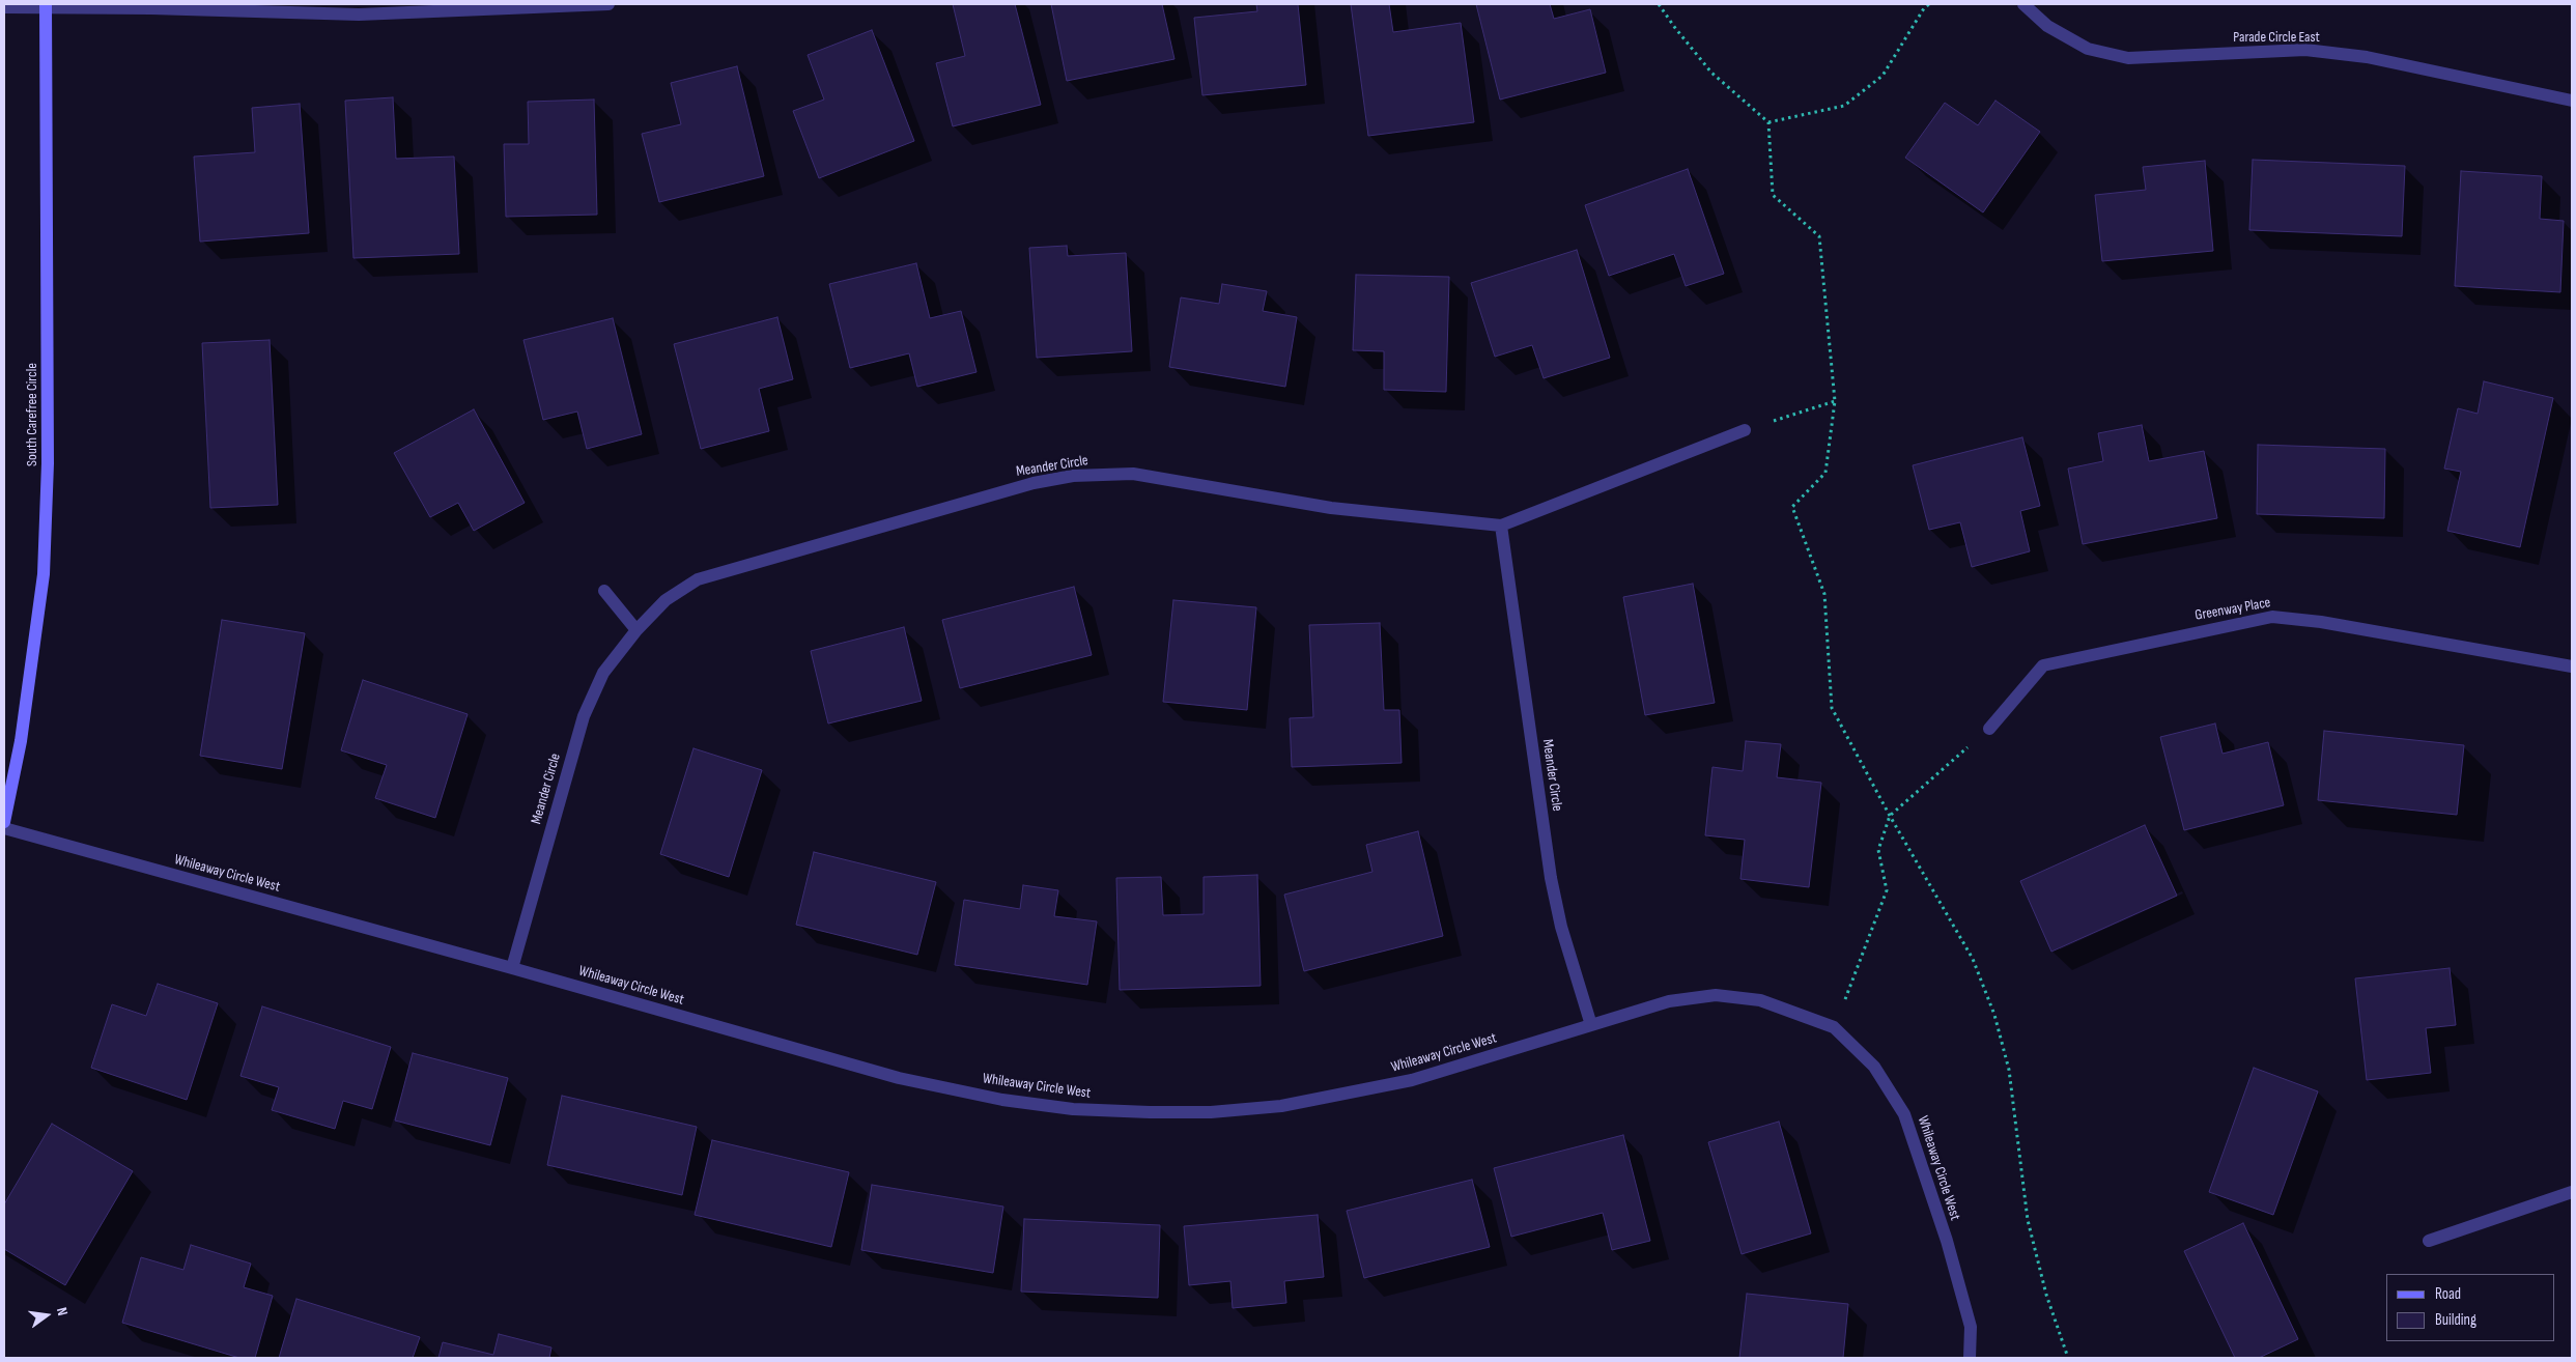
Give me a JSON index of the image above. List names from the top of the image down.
{
  "streets": {
    "main road": ["South Carefree Circle"],
    "street": [
      "Parade Circle East",
      "Meander Circle",
      "Greenway Place",
      "Whileaway Circle West"
    ]
  },
  "crossings": [
    ["Meander Circle", "Whileaway Circle West"]
  ],
  "legend": ["Road", "Building"],
  "north": "right"
}
